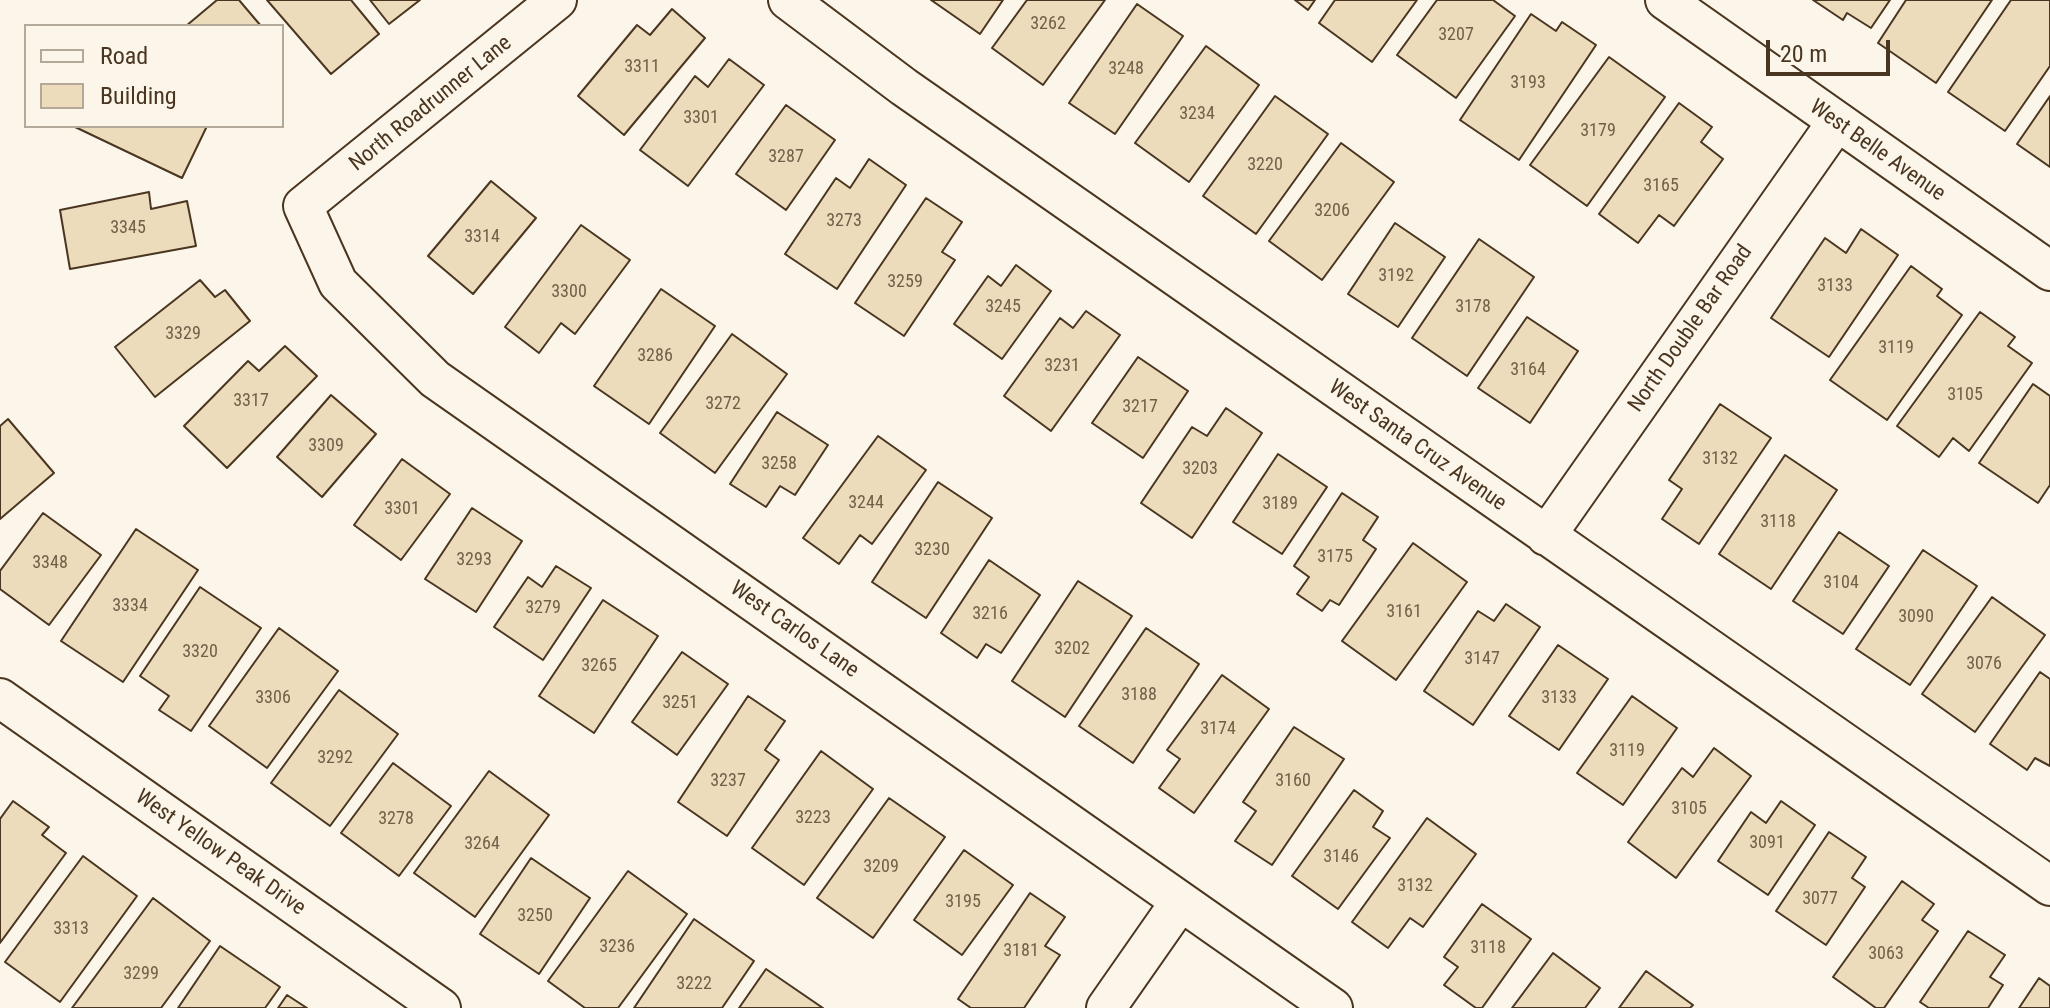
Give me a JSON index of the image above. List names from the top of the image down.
{
  "streets": {
    "street": [
      "North Roadrunner Lane",
      "West Belle Avenue",
      "North Double Bar Road",
      "West Santa Cruz Avenue",
      "West Carlos Lane",
      "West Yellow Peak Drive"
    ]
  },
  "crossings": [
    ["North Roadrunner Lane", "West Carlos Lane"],
    ["West Belle Avenue", "North Double Bar Road"],
    ["North Double Bar Road", "West Santa Cruz Avenue"]
  ],
  "house_numbers": [
    "3262",
    "3207",
    "3311",
    "3248",
    "3193",
    "3234",
    "3301",
    "3179",
    "3287",
    "3220",
    "3165",
    "3206",
    "3273",
    "3345",
    "3314",
    "3192",
    "3259",
    "3133",
    "3300",
    "3245",
    "3178",
    "3329",
    "3119",
    "3286",
    "3231",
    "3164",
    "3105",
    "3317",
    "3272",
    "3217",
    "3309",
    "3132",
    "3258",
    "3203",
    "3244",
    "3189",
    "3301",
    "3118",
    "3230",
    "3175",
    "3293",
    "3348",
    "3104",
    "3334",
    "3279",
    "3161",
    "3216",
    "3090",
    "3202",
    "3320",
    "3147",
    "3076",
    "3265",
    "3188",
    "3306",
    "3133",
    "3251",
    "3174",
    "3119",
    "3292",
    "3237",
    "3160",
    "3105",
    "3223",
    "3278",
    "3091",
    "3264",
    "3146",
    "3209",
    "3132",
    "3077",
    "3195",
    "3250",
    "3313",
    "3236",
    "3118",
    "3181",
    "3063",
    "3299",
    "3222"
  ],
  "legend": ["Road", "Building"],
  "scale_bar": "20 m"
}
